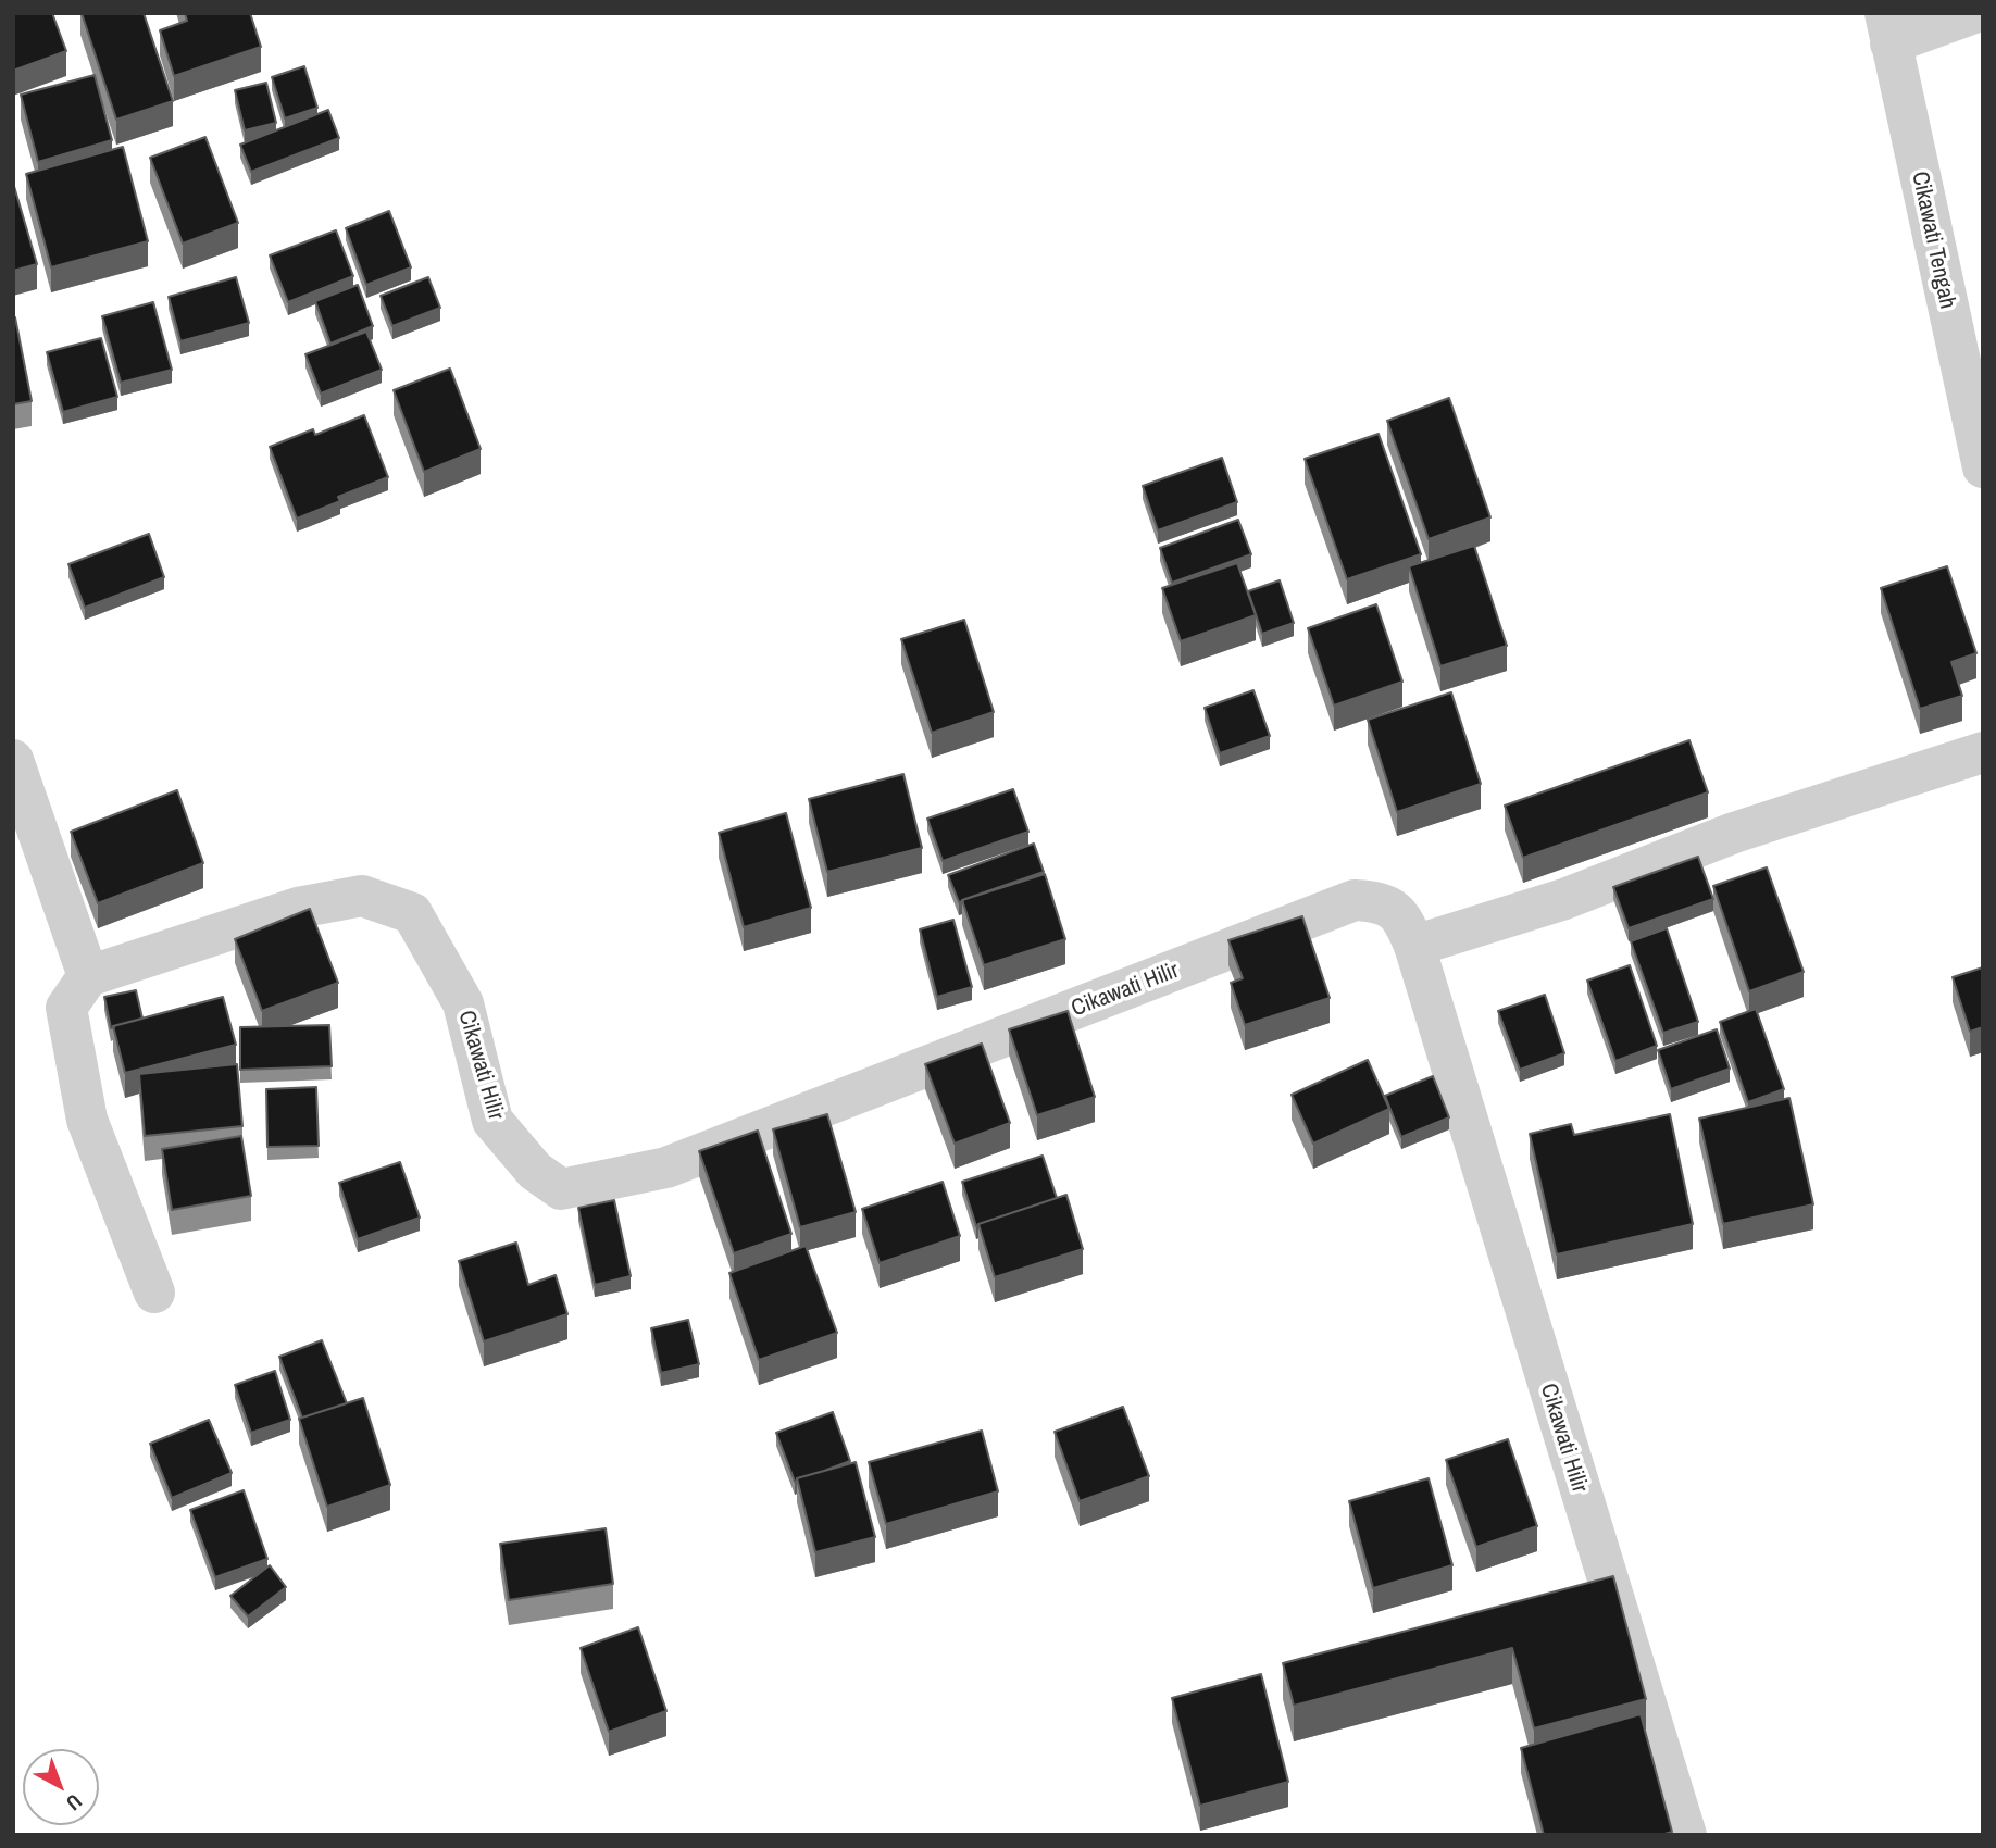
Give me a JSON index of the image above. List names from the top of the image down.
{
  "streets": {
    "street": ["Cikawati Tengah", "Cikawati Hilir"]
  },
  "north": "bottom right"
}
